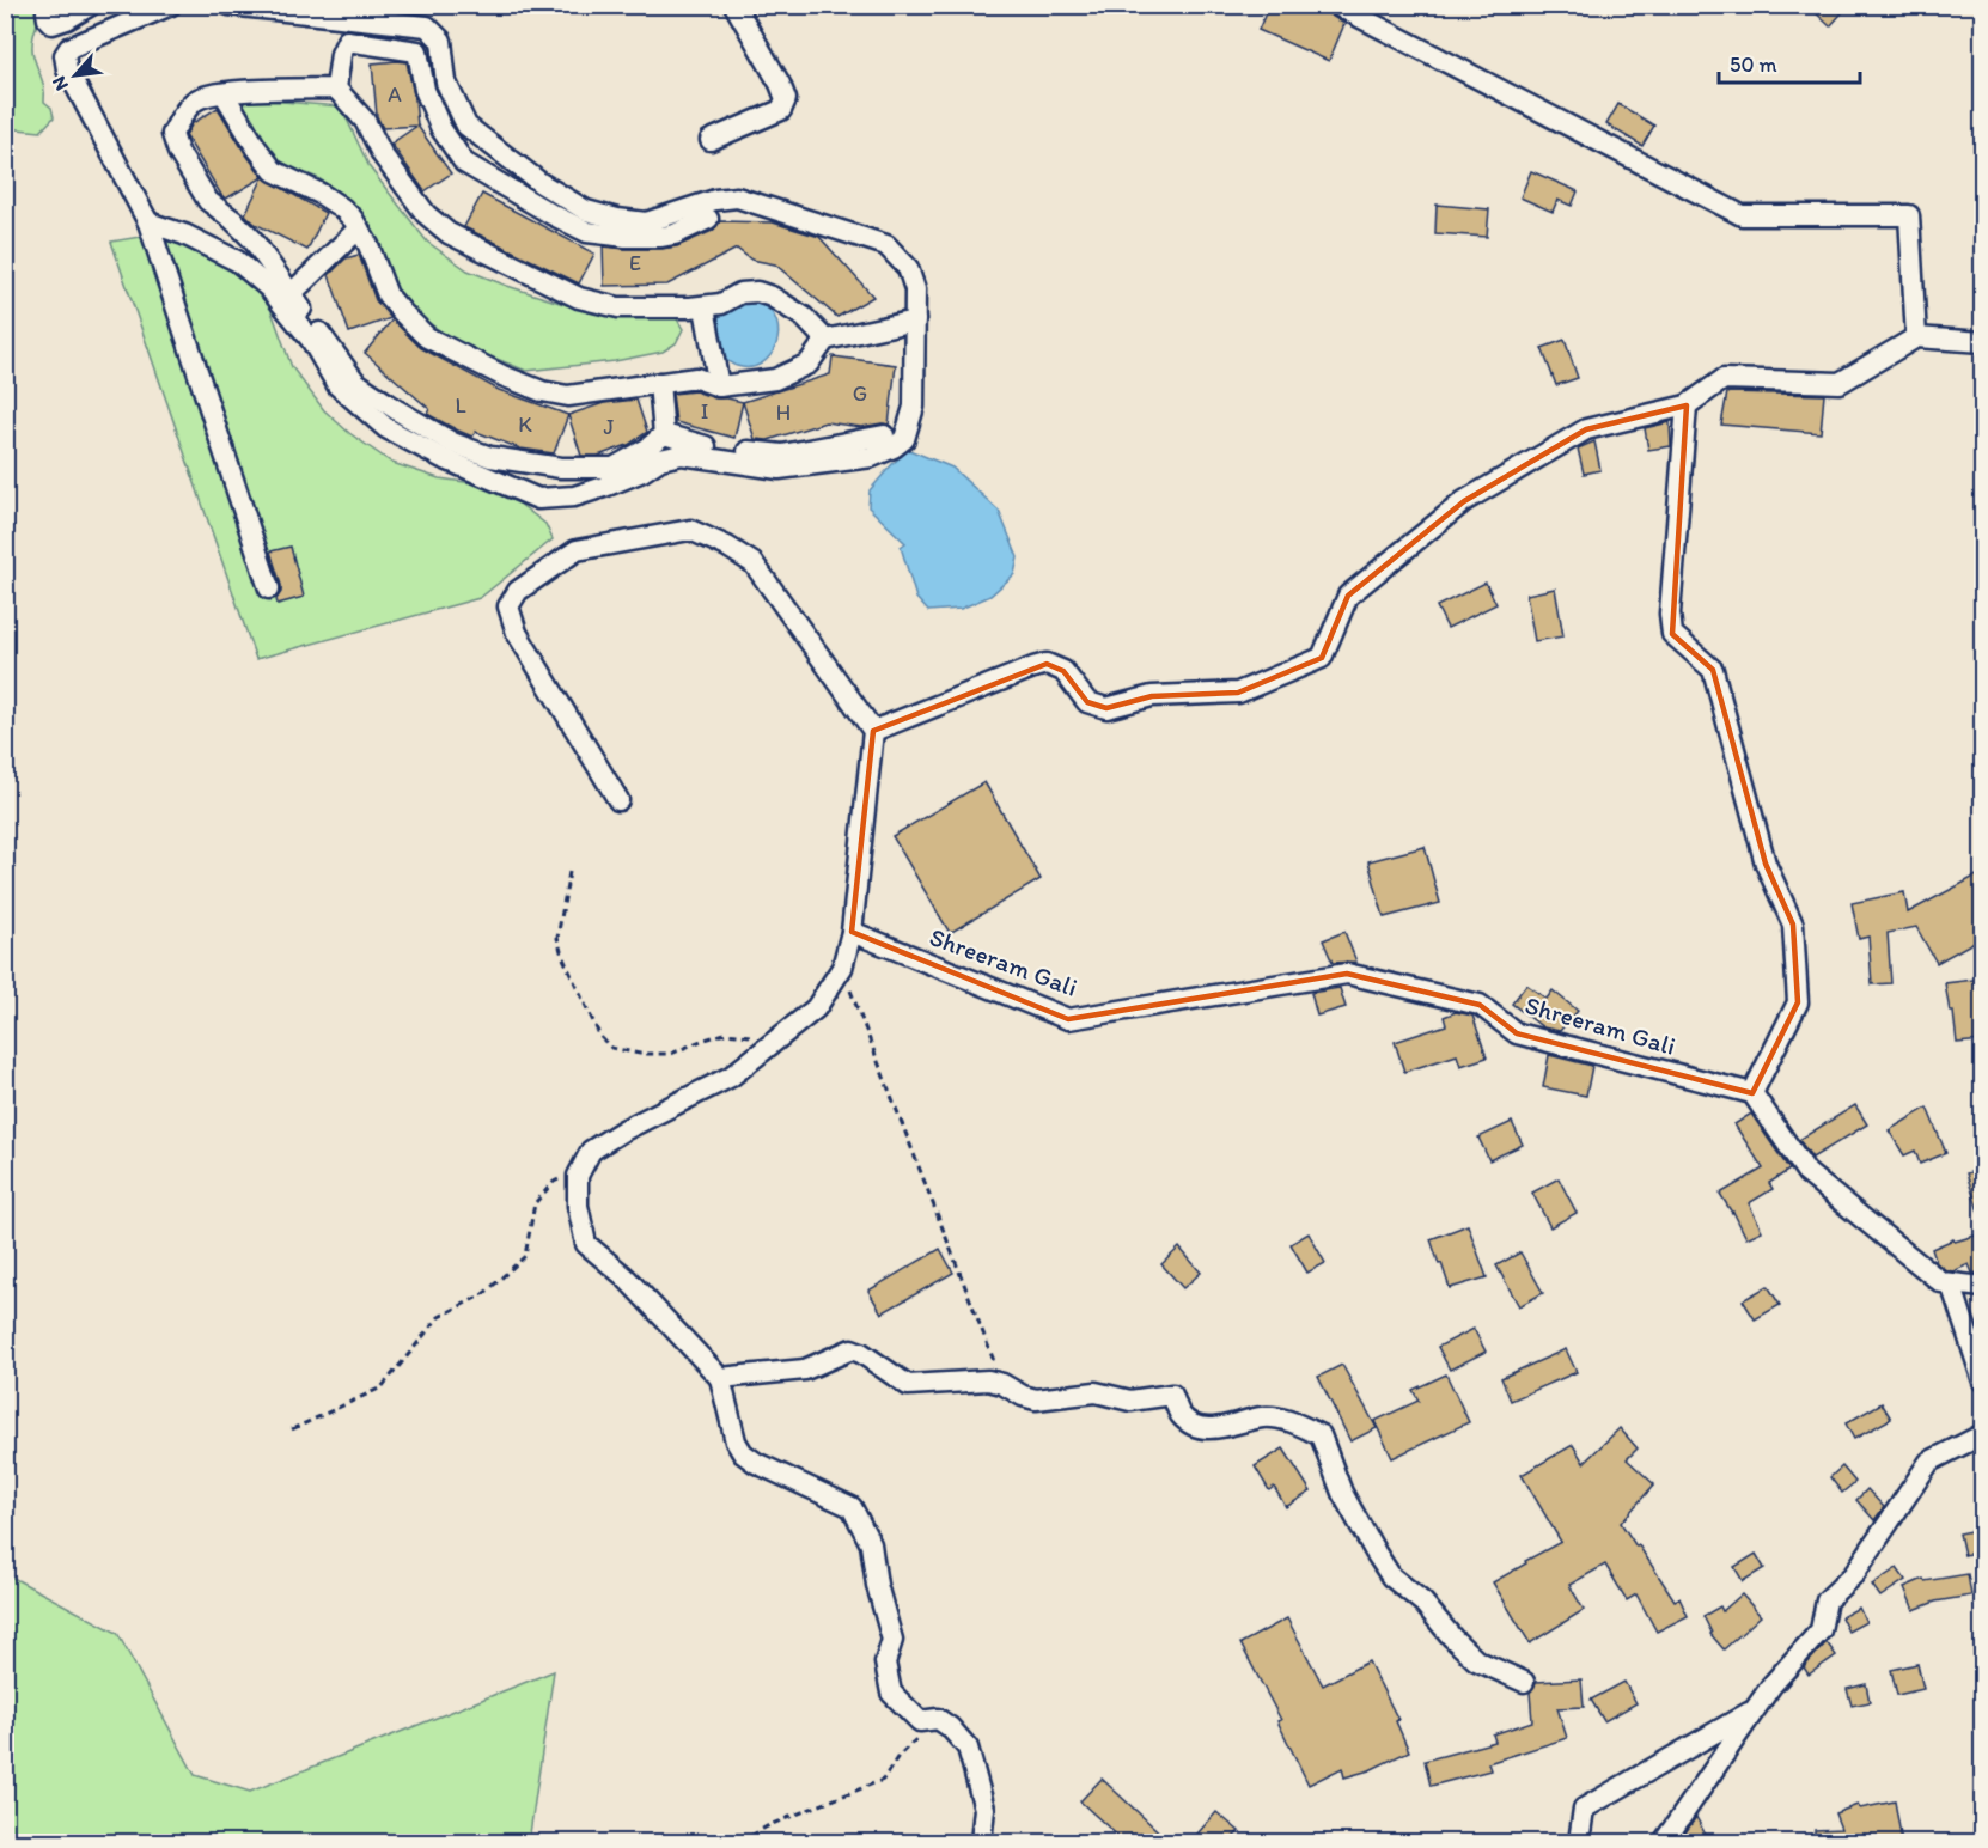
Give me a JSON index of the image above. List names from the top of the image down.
{
  "streets": {
    "street": ["Shreeram Gali"]
  },
  "house_numbers": [
    "A",
    "E",
    "G",
    "L",
    "I",
    "H",
    "K",
    "J"
  ],
  "scale_bar": "50 m",
  "north": "bottom left"
}
